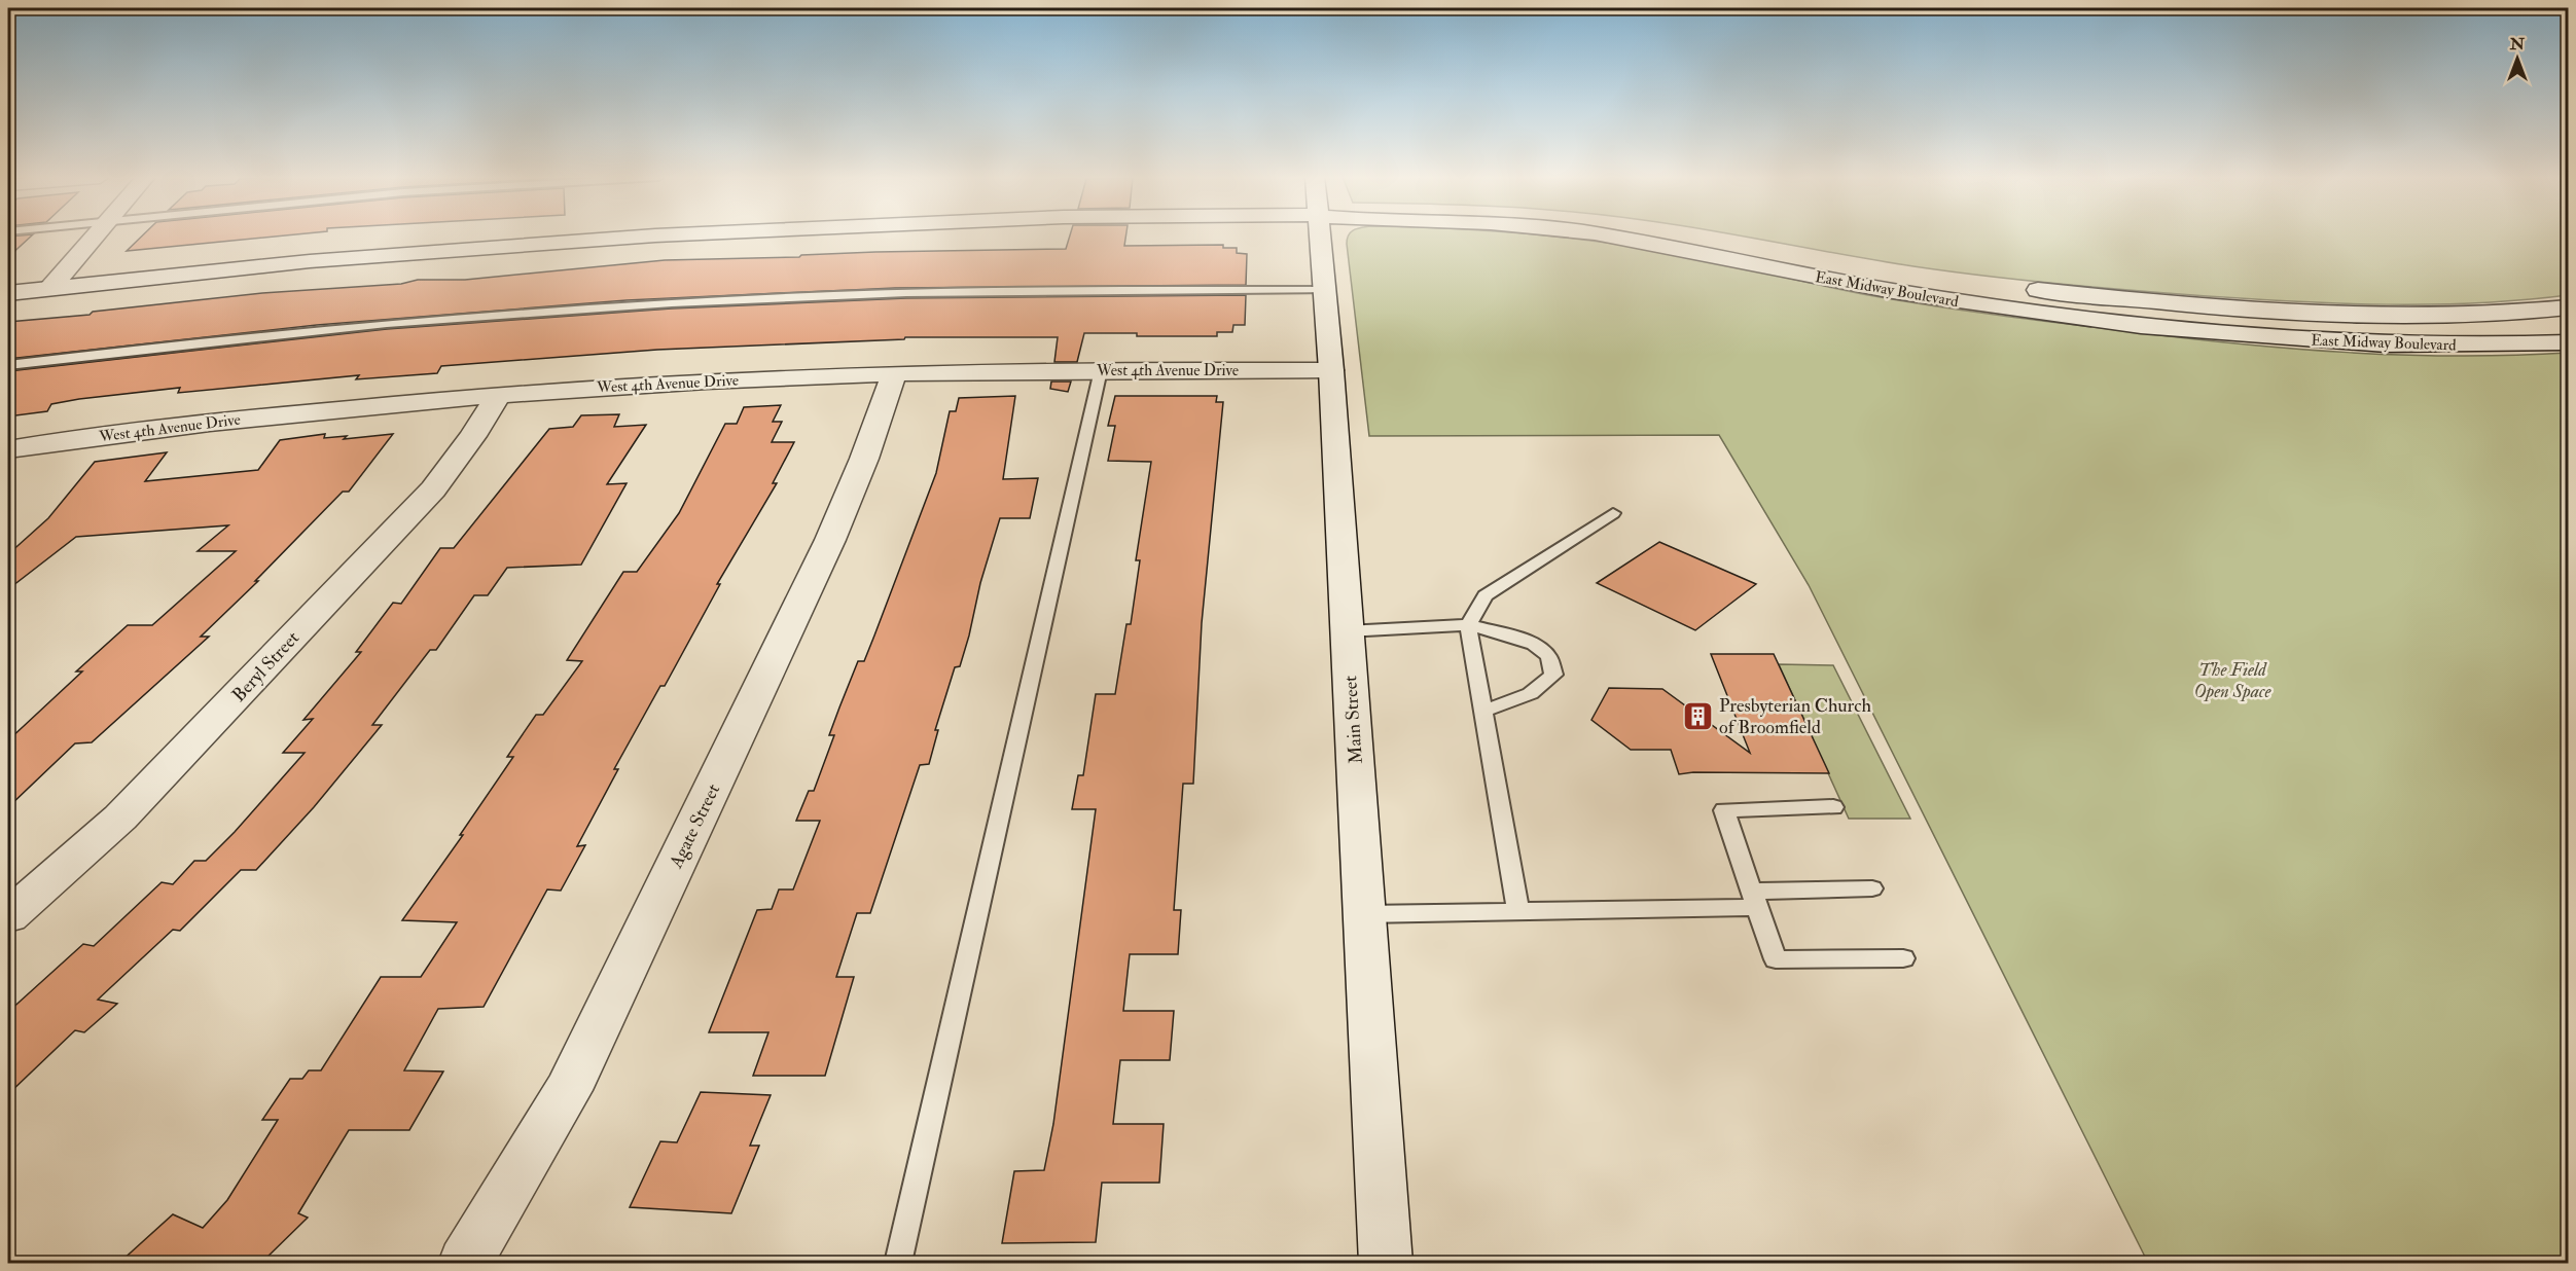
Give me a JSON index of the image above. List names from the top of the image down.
{
  "streets": {
    "main road": [
      "East Midway Boulevard",
      "West 4th Avenue Drive",
      "Beryl Street",
      "Main Street",
      "Agate Street"
    ]
  },
  "crossings": [
    ["West 4th Avenue Drive", "Beryl Street"],
    ["West 4th Avenue Drive", "Main Street"],
    ["West 4th Avenue Drive", "Agate Street"]
  ],
  "parks": ["The Field Open Space"],
  "places": {
    "building": ["Presbyterian Church of Broomfield"]
  },
  "north": "top"
}
